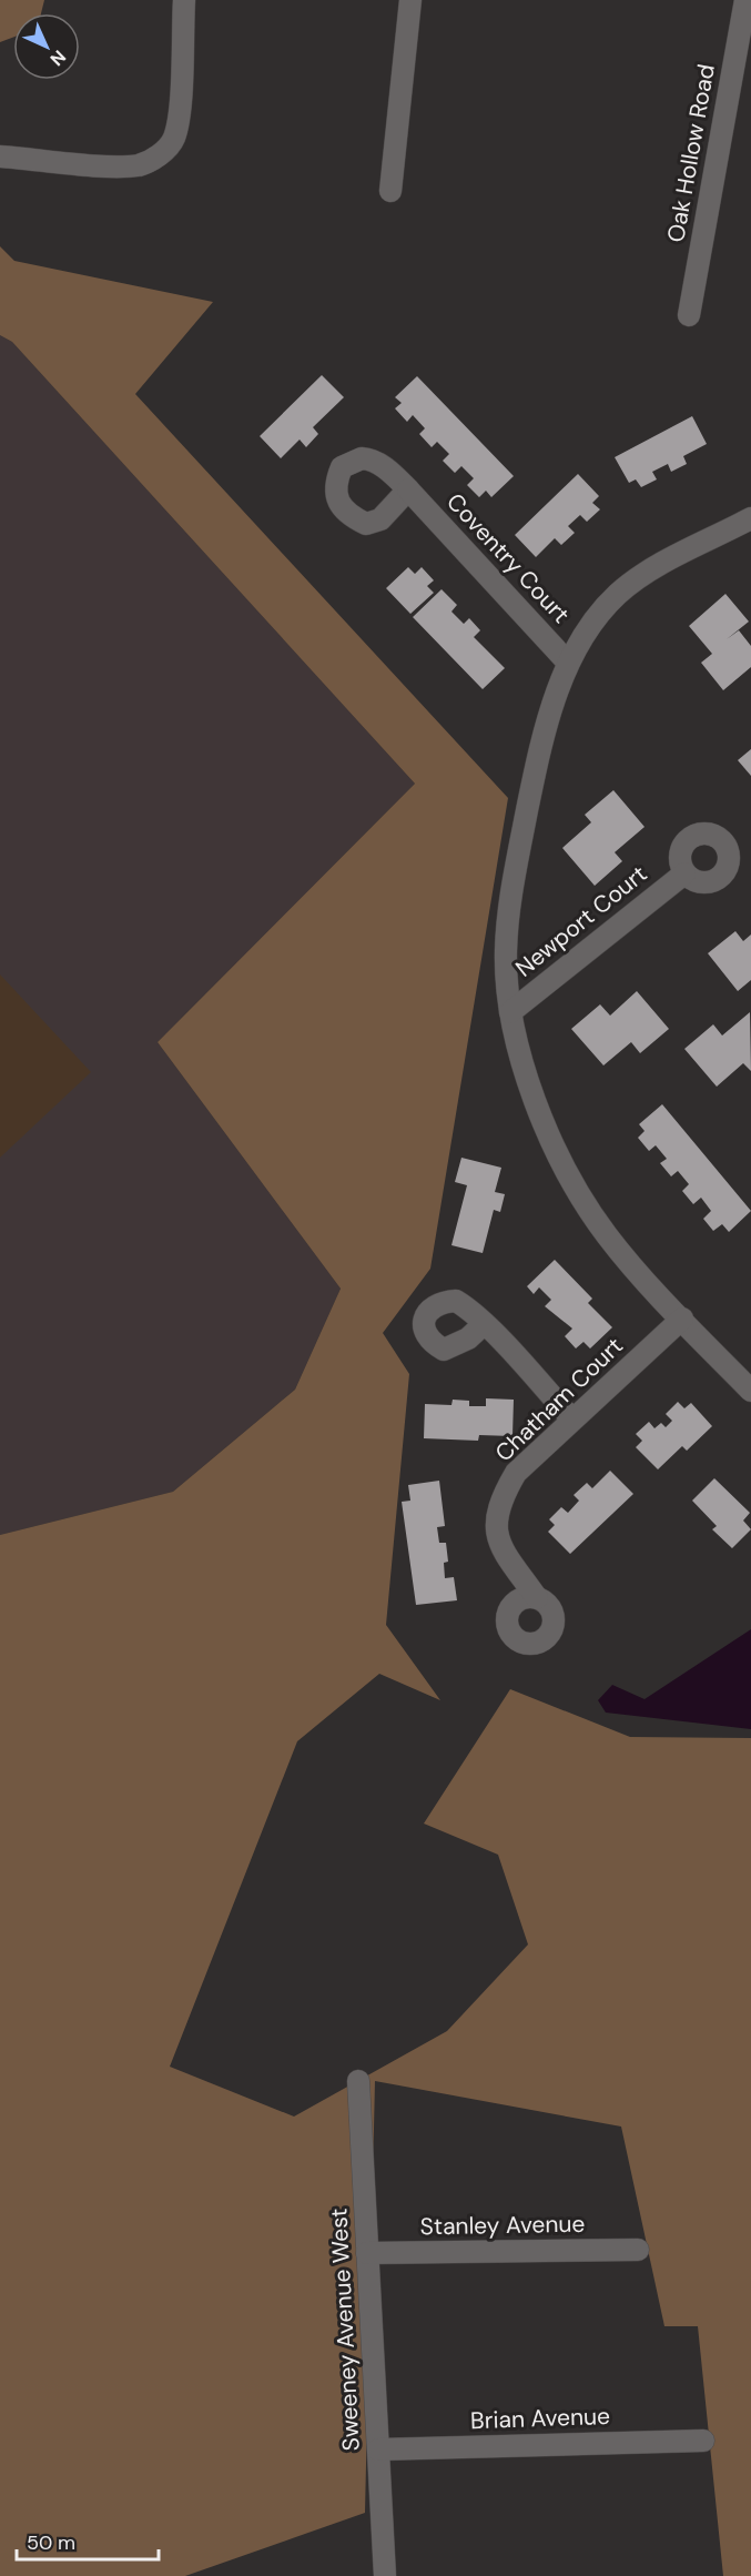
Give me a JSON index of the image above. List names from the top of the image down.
{
  "streets": {
    "street": [
      "Oak Hollow Road",
      "Coventry Court",
      "Newport Court",
      "Chatham Court",
      "Stanley Avenue",
      "Sweeney Avenue West",
      "Brian Avenue"
    ]
  },
  "crossings": [
    ["Stanley Avenue", "Sweeney Avenue West"],
    ["Sweeney Avenue West", "Brian Avenue"]
  ],
  "scale_bar": "50 m",
  "north": "bottom right"
}
